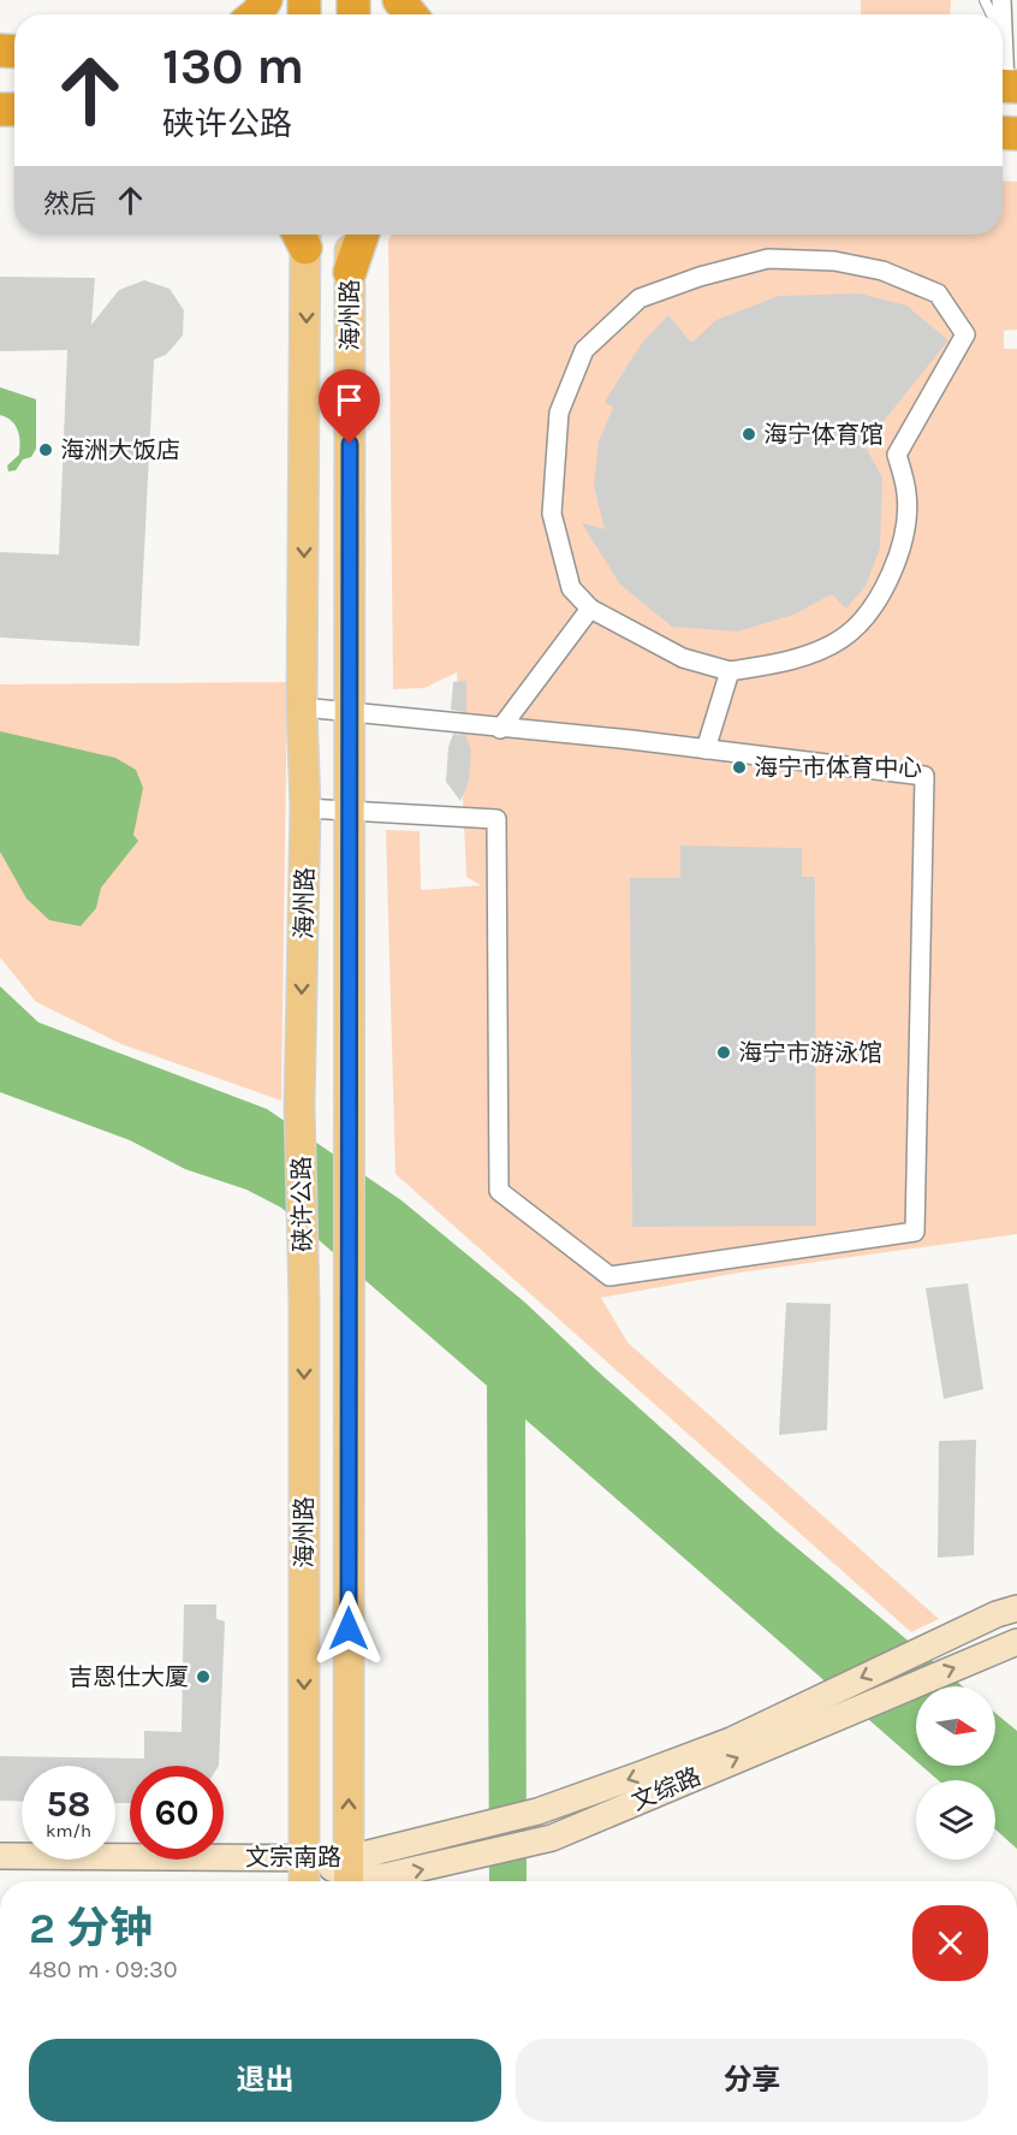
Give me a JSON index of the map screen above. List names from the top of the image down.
{
  "streets": {
    "main road": [
      "海州路",
      "硖许公路",
      "文综路",
      "文宗南路"
    ]
  },
  "crossings": [
    ["海州路", "硖许公路"],
    ["海州路", "文综路"],
    ["海州路", "文宗南路"],
    ["文综路", "文宗南路"]
  ],
  "one_way": ["文综路", "文宗南路"],
  "places": [
    "海宁体育馆",
    "海洲大饭店",
    "海宁市体育中心",
    "海宁市游泳馆",
    "吉恩仕大厦"
  ],
  "north": "right",
  "page": {
    "turn": ["130 m", "硖许公路"],
    "then": "然后",
    "speed": "58 km/h",
    "limit": "60",
    "heading": ["2 分钟", "480 m · 09:30"],
    "buttons": ["退出", "分享"]
  }
}
